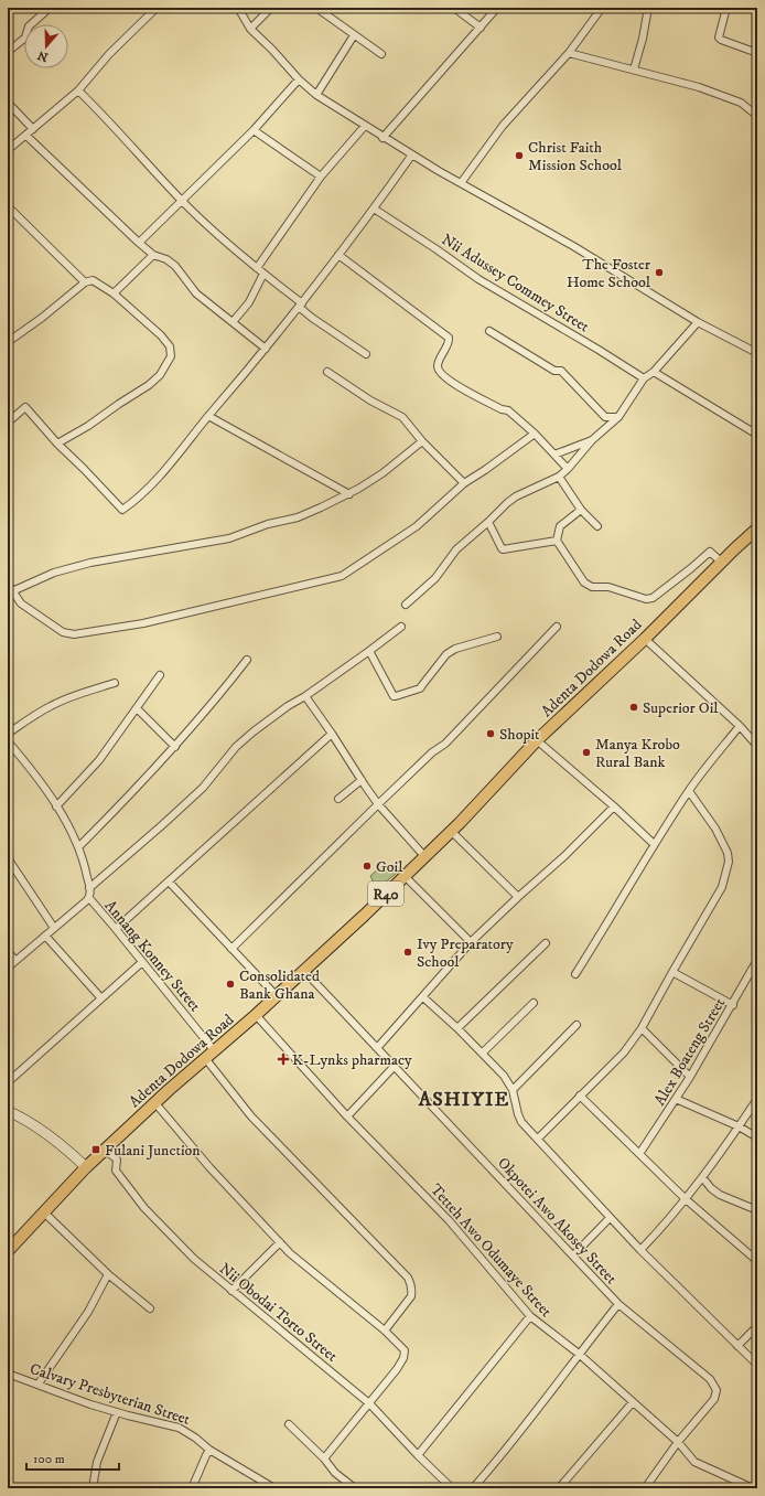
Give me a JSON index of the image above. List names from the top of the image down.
{
  "streets": {
    "main road": ["Adenta Dodowa Road", "R40"],
    "street": [
      "Nii Adussey Commey Street",
      "Annang Konney Street",
      "Alex Boateng Street",
      "Okpotei Awo Akosey Street",
      "Tetteh Awo Odumaye Street",
      "Nii Obodai Torto Street",
      "Calvary Presbyterian Street"
    ]
  },
  "crossings": [
    ["Adenta Dodowa Road", "Annang Konney Street"],
    ["Adenta Dodowa Road", "Okpotei Awo Akosey Street"],
    ["Adenta Dodowa Road", "Tetteh Awo Odumaye Street"],
    ["Adenta Dodowa Road", "Nii Obodai Torto Street"],
    ["Okpotei Awo Akosey Street", "Tetteh Awo Odumaye Street"]
  ],
  "districts": ["ASHIYIE"],
  "places": {
    "other": [
      "Christ Faith Mission School",
      "The Foster Home School",
      "Superior Oil",
      "Shopit",
      "Manya Krobo Rural Bank",
      "Goil",
      "Ivy Preparatory School",
      "Consolidated Bank Ghana"
    ],
    "health": ["K-Lynks pharmacy"],
    "transit": ["Fulani Junction"]
  },
  "scale_bar": "100 m",
  "north": "bottom"
}
